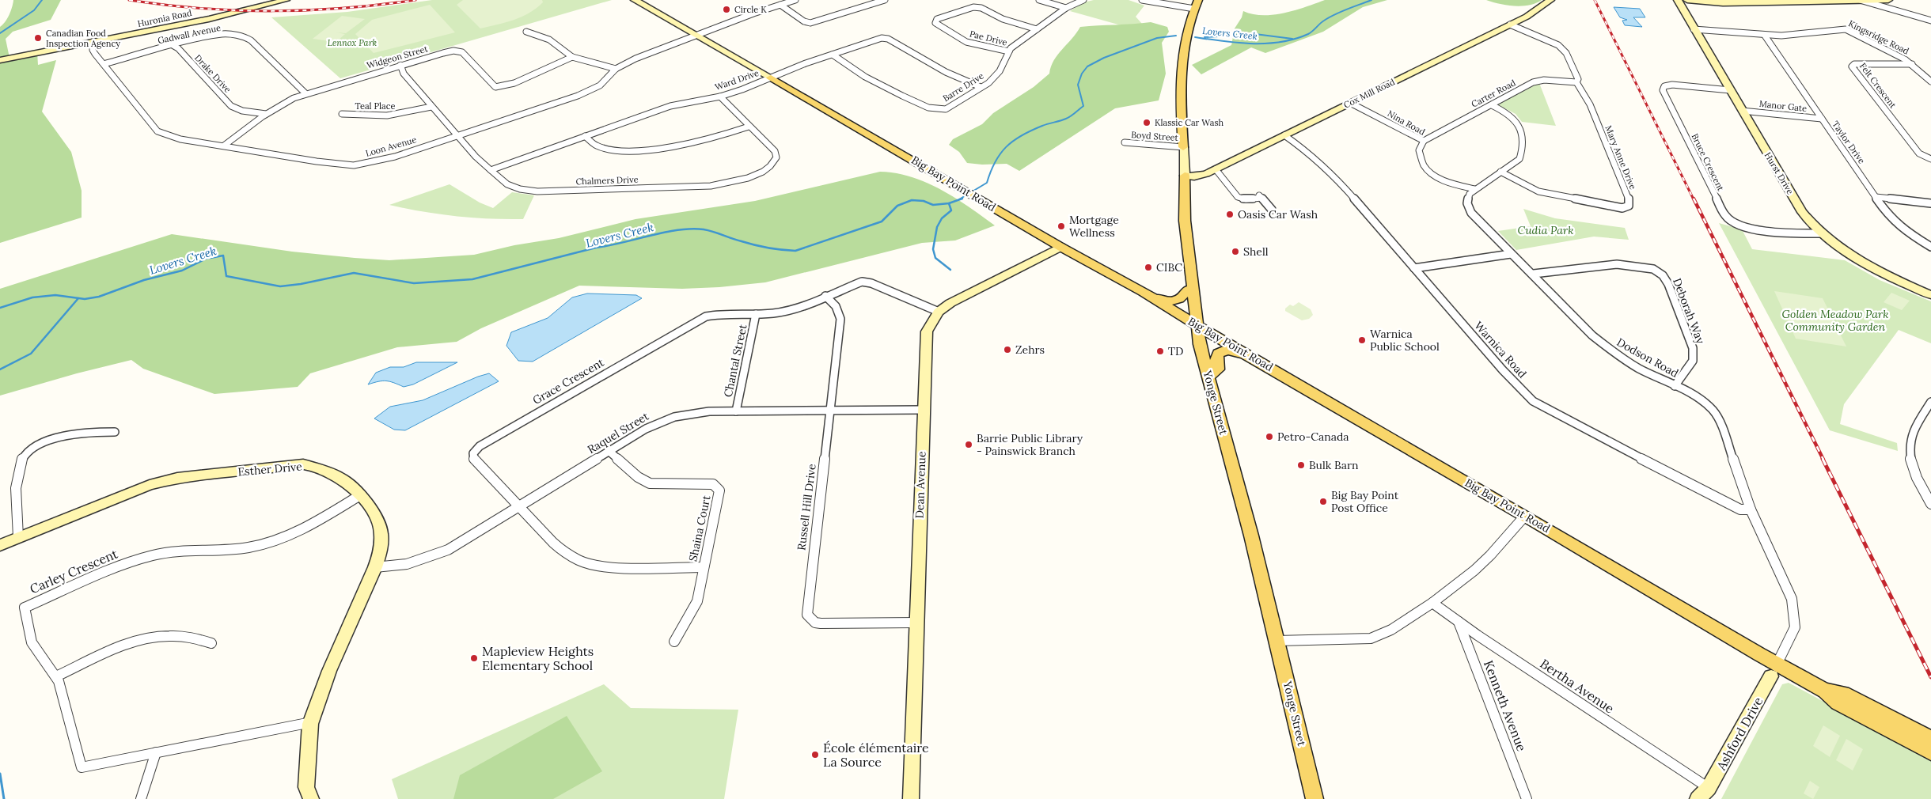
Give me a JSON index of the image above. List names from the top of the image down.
{
  "streets": {
    "main road": ["Big Bay Point Road", "Yonge Street"],
    "street": [
      "Huronia Road",
      "Gadwall Avenue",
      "Kingsridge Road",
      "Pae Drive",
      "Widgeon Street",
      "Drake Drive",
      "Ward Drive",
      "Felt Crescent",
      "Barre Drive",
      "Cox Mill Road",
      "Carter Road",
      "Teal Place",
      "Manor Gate",
      "Nina Road",
      "Boyd Street",
      "Taylor Drive",
      "Loon Avenue",
      "Mary Anne Drive",
      "Bruce Crescent",
      "Hurst Drive",
      "Chalmers Drive",
      "Deborah Way",
      "Warnica Road",
      "Dodson Road",
      "Chantal Street",
      "Grace Crescent",
      "Raquel Street",
      "Esther Drive",
      "Dean Avenue",
      "Russell Hill Drive",
      "Shaina Court",
      "Carley Crescent",
      "Bertha Avenue",
      "Kenneth Avenue",
      "Ashford Drive"
    ]
  },
  "crossings": [
    ["Huronia Road", "Loon Avenue"],
    ["Gadwall Avenue", "Widgeon Street"],
    ["Gadwall Avenue", "Drake Drive"],
    ["Gadwall Avenue", "Loon Avenue"],
    ["Kingsridge Road", "Felt Crescent"],
    ["Kingsridge Road", "Taylor Drive"],
    ["Kingsridge Road", "Hurst Drive"],
    ["Pae Drive", "Barre Drive"],
    ["Widgeon Street", "Drake Drive"],
    ["Widgeon Street", "Loon Avenue"],
    ["Widgeon Street", "Chalmers Drive"],
    ["Ward Drive", "Barre Drive"],
    ["Ward Drive", "Chalmers Drive"],
    ["Ward Drive", "Big Bay Point Road"],
    ["Cox Mill Road", "Nina Road"],
    ["Cox Mill Road", "Mary Anne Drive"],
    ["Cox Mill Road", "Warnica Road"],
    ["Cox Mill Road", "Yonge Street"],
    ["Carter Road", "Nina Road"],
    ["Carter Road", "Mary Anne Drive"],
    ["Carter Road", "Dodson Road"],
    ["Teal Place", "Chalmers Drive"],
    ["Manor Gate", "Taylor Drive"],
    ["Manor Gate", "Hurst Drive"],
    ["Nina Road", "Mary Anne Drive"],
    ["Nina Road", "Dodson Road"],
    ["Boyd Street", "Yonge Street"],
    ["Loon Avenue", "Chalmers Drive"],
    ["Loon Avenue", "Big Bay Point Road"],
    ["Mary Anne Drive", "Dodson Road"],
    ["Bruce Crescent", "Hurst Drive"],
    ["Big Bay Point Road", "Dodson Road"],
    ["Big Bay Point Road", "Yonge Street"],
    ["Big Bay Point Road", "Dean Avenue"],
    ["Big Bay Point Road", "Ashford Drive"],
    ["Deborah Way", "Dodson Road"],
    ["Warnica Road", "Dodson Road"],
    ["Dodson Road", "Ashford Drive"],
    ["Chantal Street", "Grace Crescent"],
    ["Chantal Street", "Raquel Street"],
    ["Grace Crescent", "Raquel Street"],
    ["Grace Crescent", "Dean Avenue"],
    ["Grace Crescent", "Russell Hill Drive"],
    ["Grace Crescent", "Shaina Court"],
    ["Raquel Street", "Esther Drive"],
    ["Raquel Street", "Dean Avenue"],
    ["Raquel Street", "Russell Hill Drive"],
    ["Raquel Street", "Shaina Court"],
    ["Esther Drive", "Carley Crescent"],
    ["Dean Avenue", "Russell Hill Drive"],
    ["Bertha Avenue", "Kenneth Avenue"],
    ["Bertha Avenue", "Ashford Drive"]
  ],
  "water": ["Lovers Creek"],
  "parks": ["Lennox Park", "Cudia Park", "Golden Meadow Park Community Garden"],
  "places": [
    "Circle K",
    "Canadian Food Inspection Agency",
    "Klassic Car Wash",
    "Oasis Car Wash",
    "Mortgage Wellness",
    "Shell",
    "CIBC",
    "Warnica Public School",
    "Zehrs",
    "TD",
    "Petro-Canada",
    "Barrie Public Library - Painswick Branch",
    "Bulk Barn",
    "Big Bay Point Post Office",
    "Mapleview Heights Elementary School",
    "École élémentaire La Source"
  ]
}
